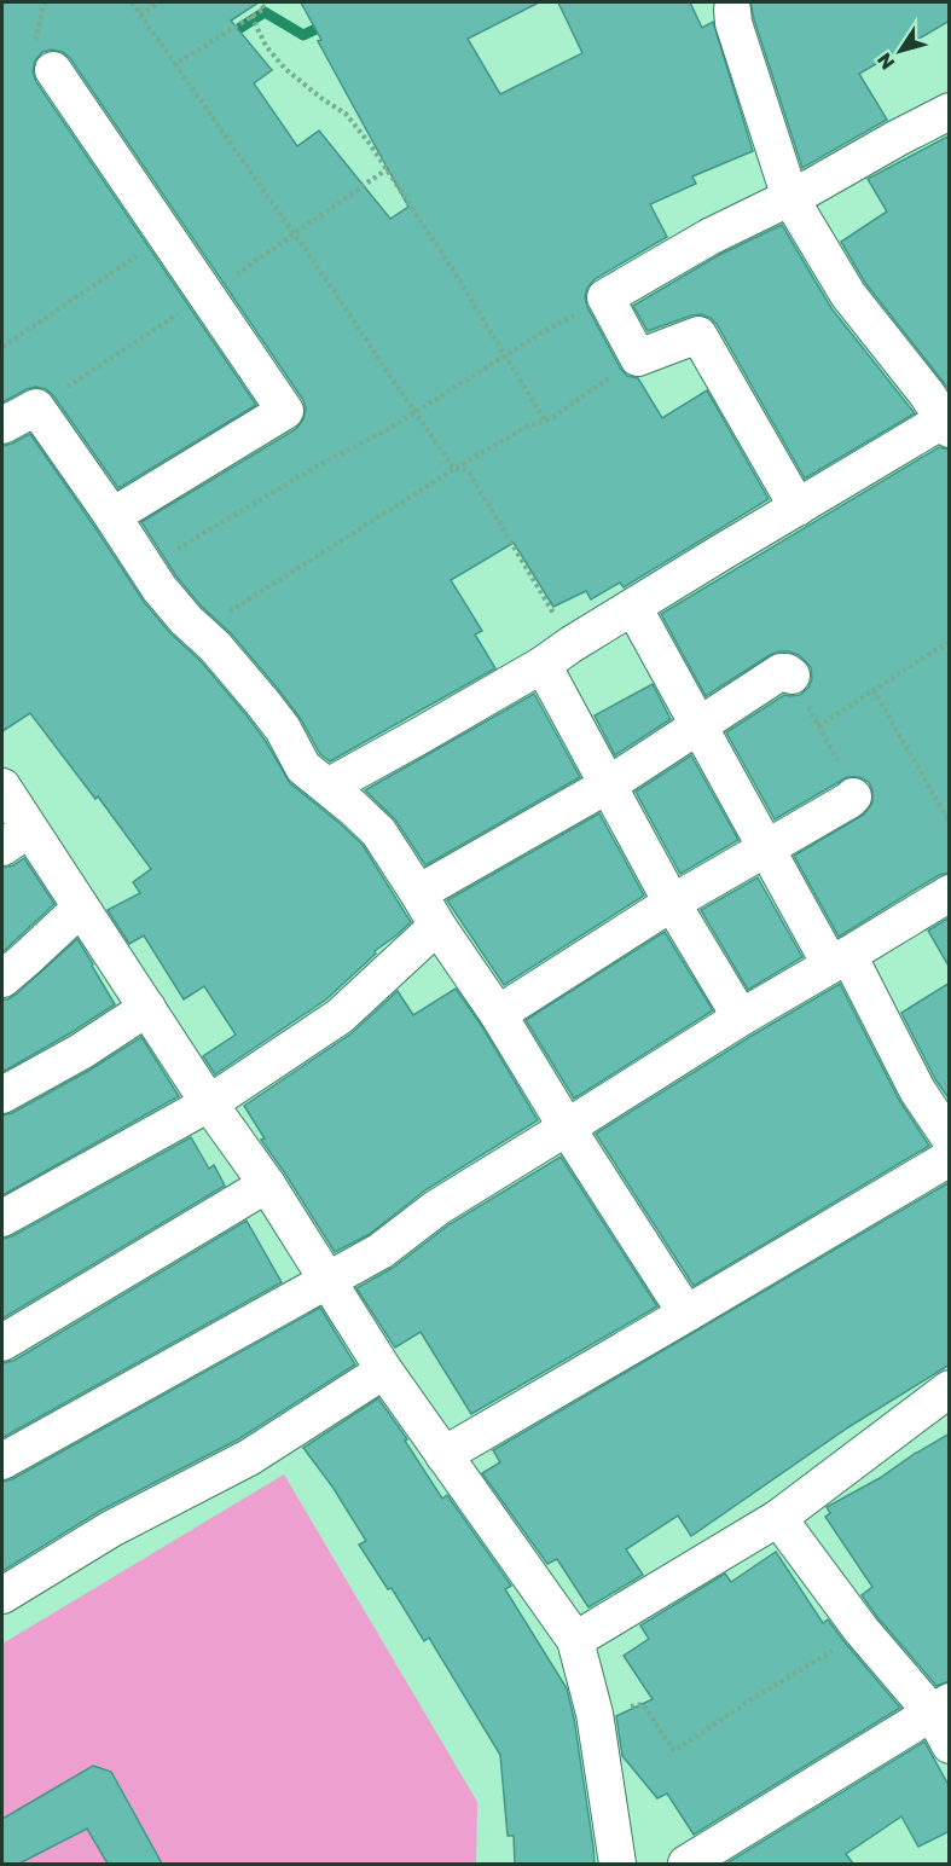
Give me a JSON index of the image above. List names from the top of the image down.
{
  "north": "bottom left"
}
